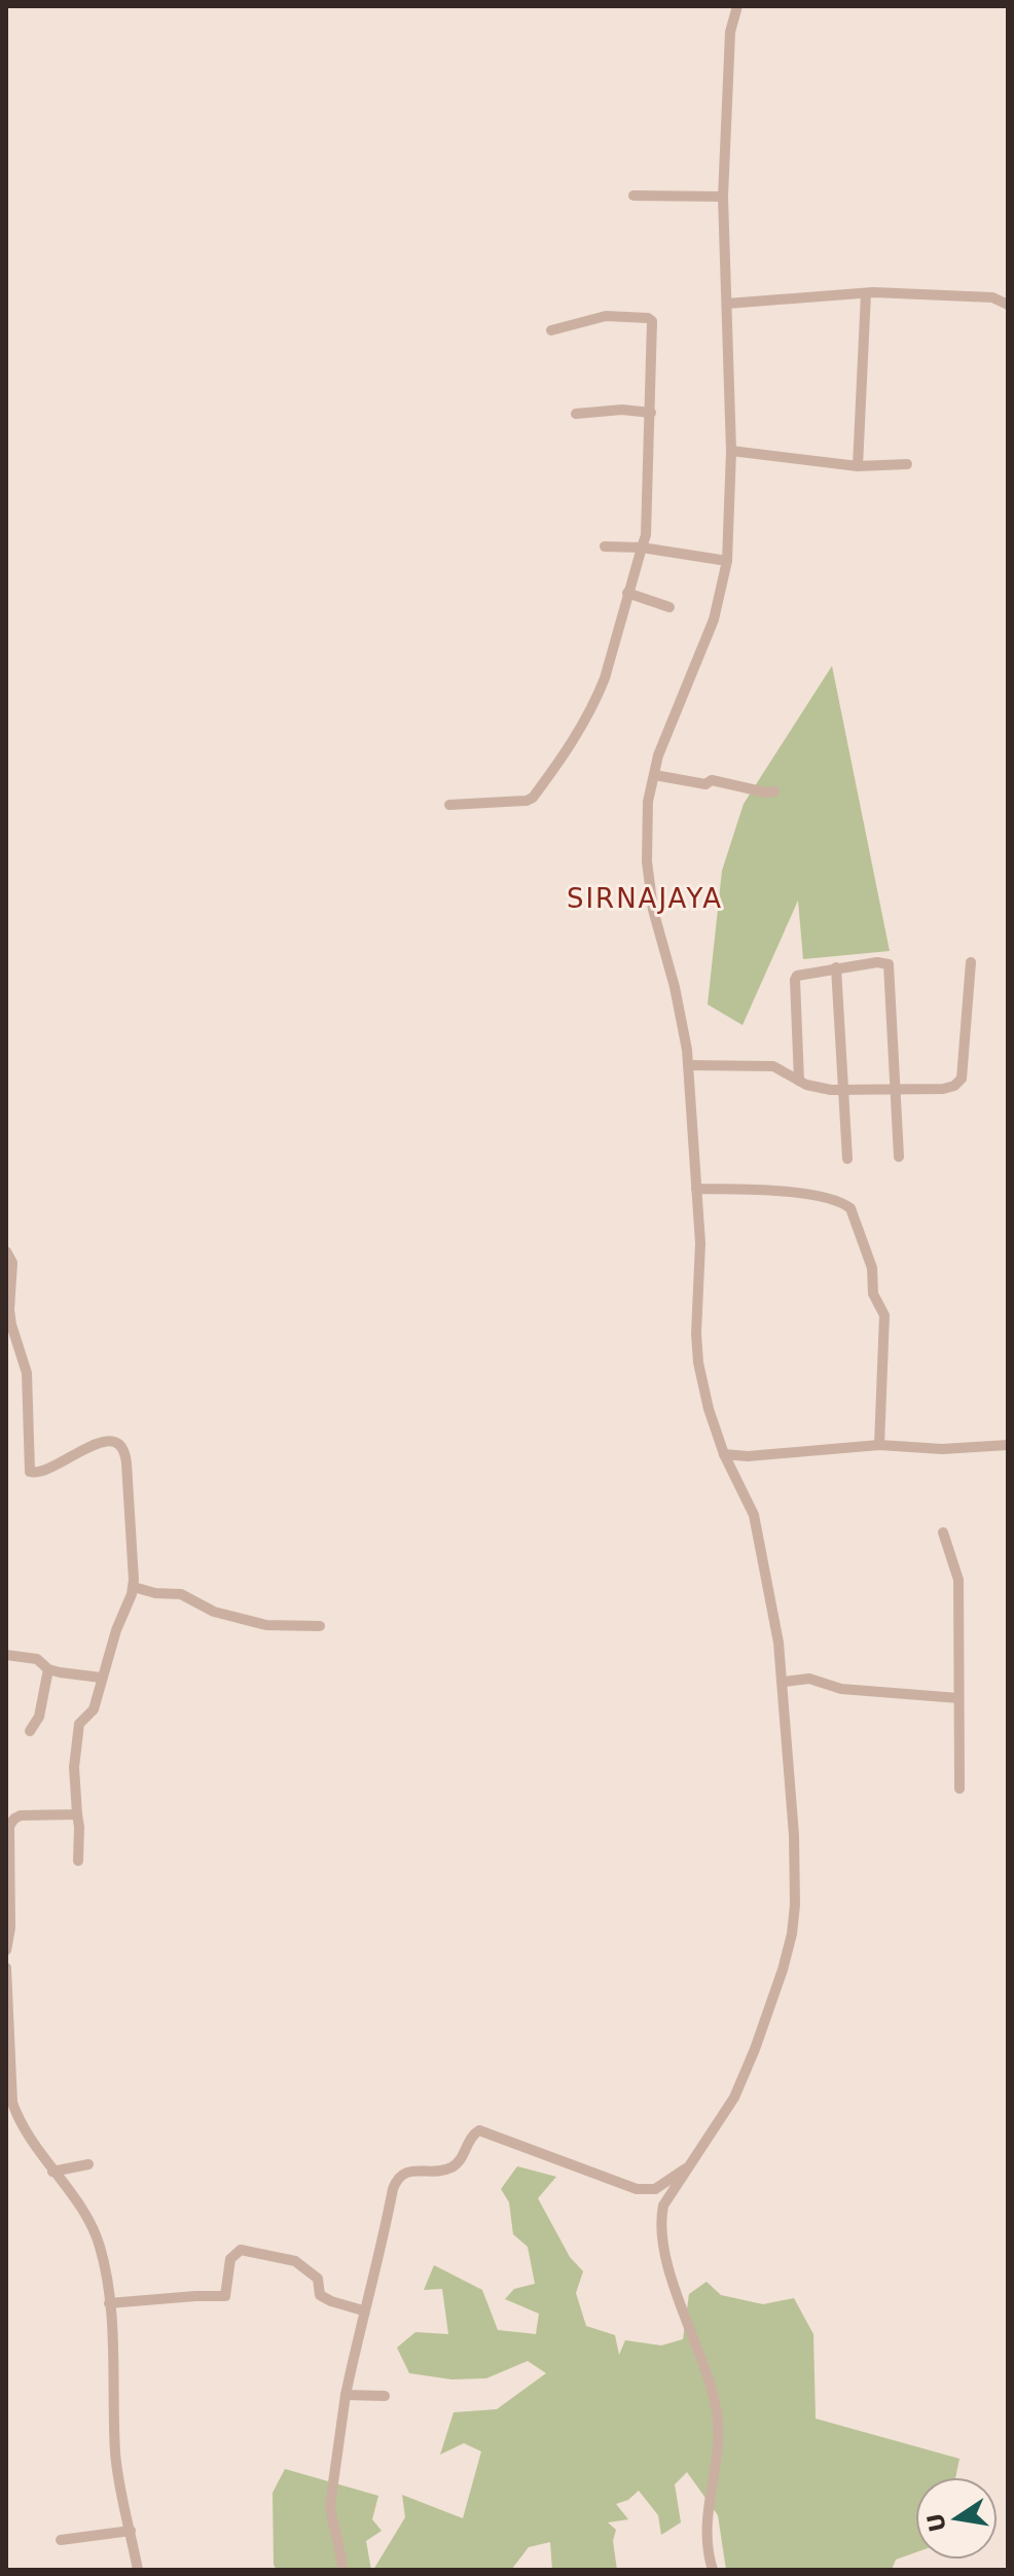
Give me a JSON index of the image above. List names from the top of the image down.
{
  "districts": ["SIRNAJAYA"],
  "north": "left"
}
